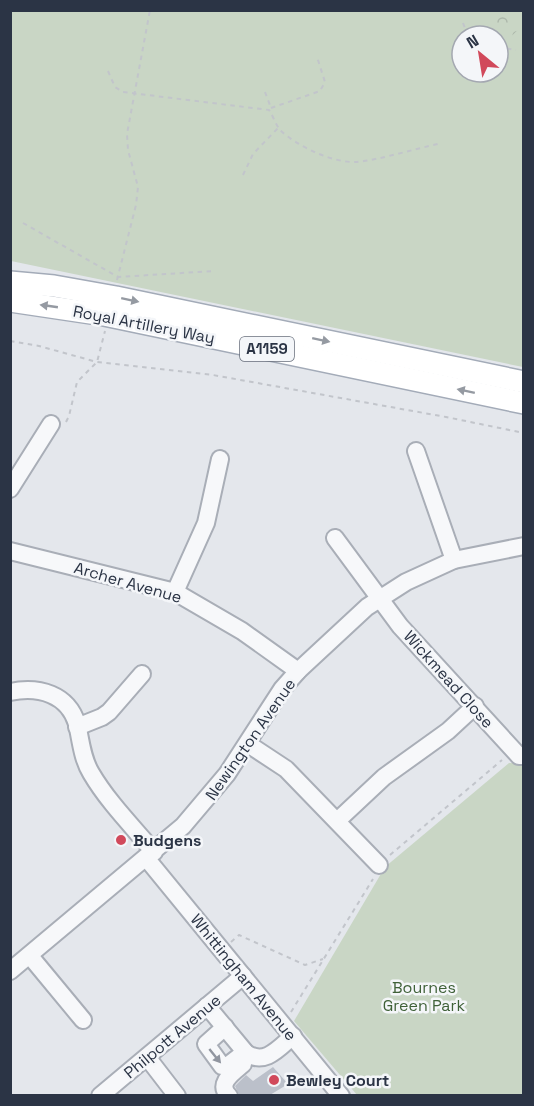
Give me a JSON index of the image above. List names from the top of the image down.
{
  "streets": {
    "main road": ["Royal Artillery Way", "A1159"],
    "street": [
      "Archer Avenue",
      "Wickmead Close",
      "Newington Avenue",
      "Whittingham Avenue",
      "Philpott Avenue"
    ]
  },
  "crossings": [
    ["Archer Avenue", "Newington Avenue"],
    ["Wickmead Close", "Newington Avenue"],
    ["Newington Avenue", "Whittingham Avenue"],
    ["Whittingham Avenue", "Philpott Avenue"]
  ],
  "parks": ["Bournes Green Park"],
  "places": ["Budgens", "Bewley Court"],
  "north": "top left"
}
